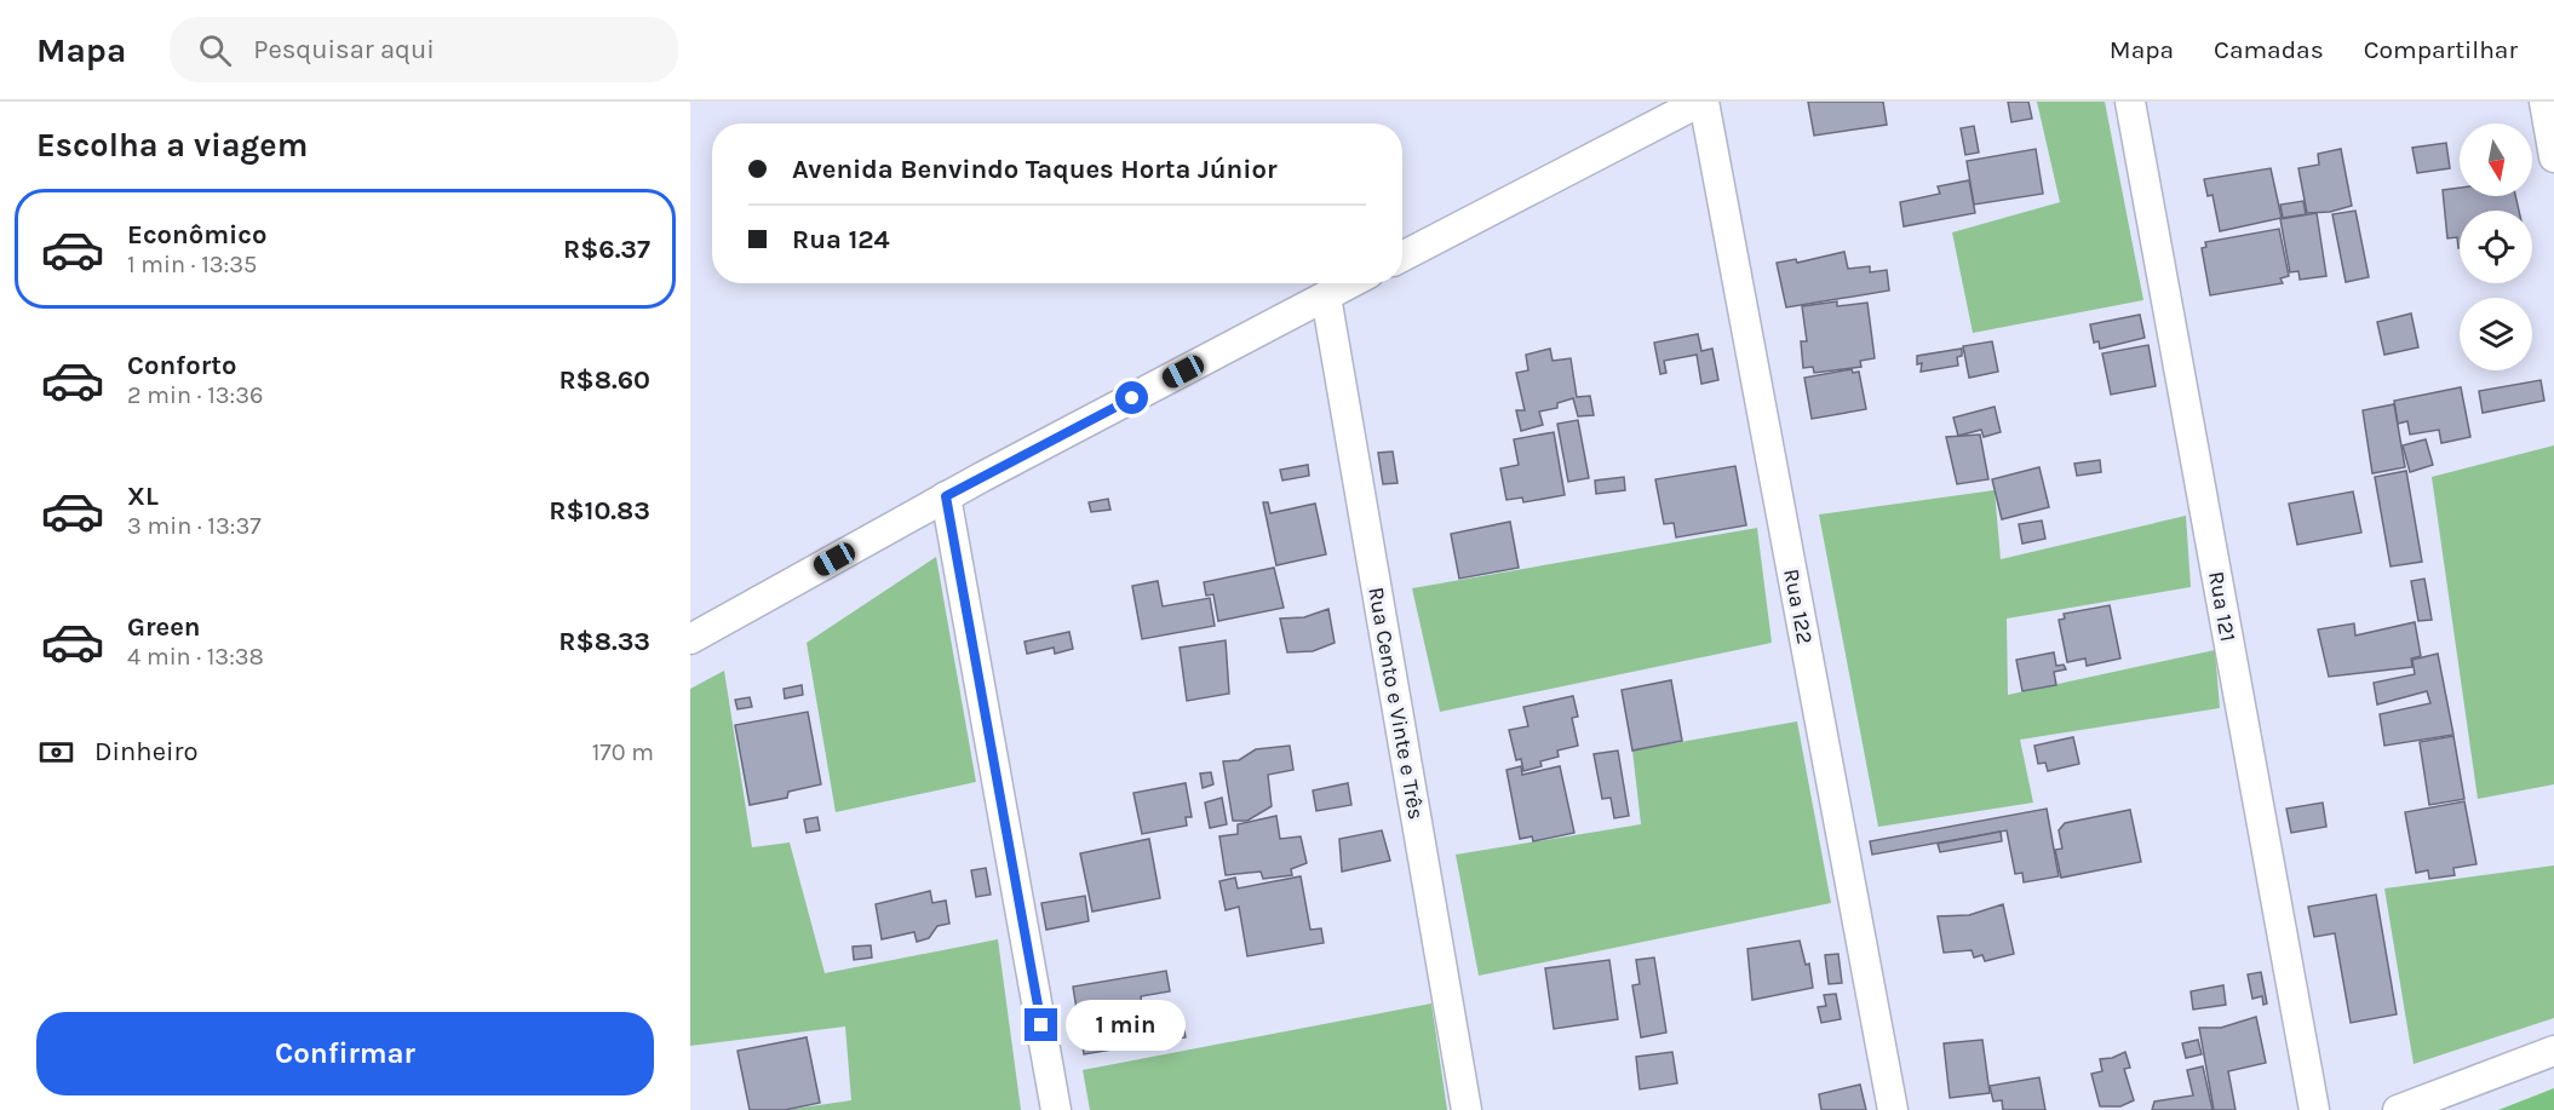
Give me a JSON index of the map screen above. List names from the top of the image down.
{
  "streets": {
    "street": ["Rua 122", "Rua 121", "Rua Cento e Vinte e Três"]
  },
  "north": "bottom",
  "page": {
    "header": "Mapa",
    "search": "Pesquisar aqui",
    "nav": ["Mapa", "Camadas", "Compartilhar"],
    "heading": "Escolha a viagem",
    "banner": ["Avenida Benvindo Taques Horta Júnior", "Rua 124"],
    "list": [
      {
        "name": "Econômico",
        "note": "1 min · 13:35",
        "value": "R$6.37"
      },
      {
        "name": "Conforto",
        "note": "2 min · 13:36",
        "value": "R$8.60"
      },
      {
        "name": "XL",
        "note": "3 min · 13:37",
        "value": "R$10.83"
      },
      {
        "name": "Green",
        "note": "4 min · 13:38",
        "value": "R$8.33"
      }
    ],
    "pay": ["Dinheiro", "170 m"],
    "buttons": "Confirmar",
    "bubble": "1 min"
  }
}
